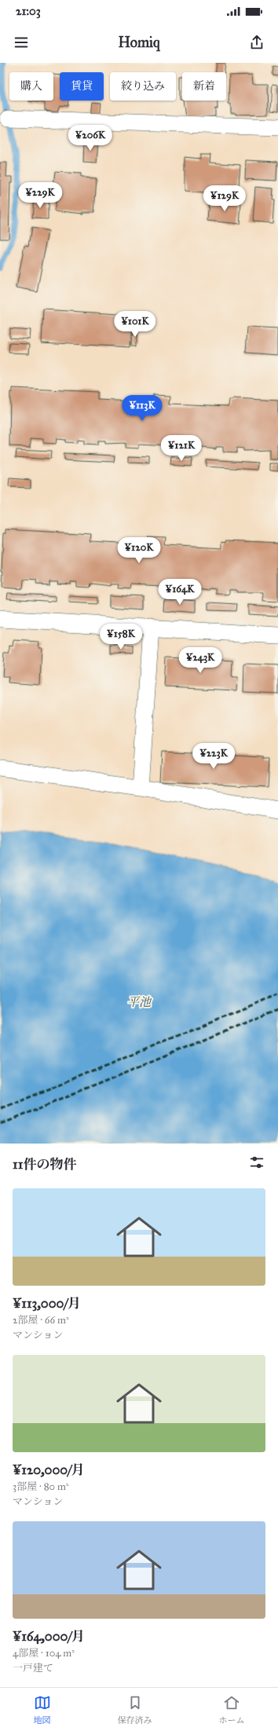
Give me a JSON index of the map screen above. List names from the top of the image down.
{
  "water": ["平池"],
  "page": {
    "status": "21:03",
    "header": "Homiq",
    "chip": [
      "購入",
      "賃貸",
      "絞り込み",
      "新着"
    ],
    "price": [
      "¥206K",
      "¥229K",
      "¥129K",
      "¥101K",
      "¥113K",
      "¥121K",
      "¥120K",
      "¥164K",
      "¥158K",
      "¥243K",
      "¥223K"
    ],
    "heading": "11件の物件",
    "list": [
      {
        "name": "¥113,000/月",
        "note": "2部屋 · 66 m² · マンション"
      },
      {
        "name": "¥120,000/月",
        "note": "3部屋 · 80 m² · マンション"
      },
      {
        "name": "¥164,000/月",
        "note": "4部屋 · 104 m² · 一戸建て"
      }
    ],
    "tabs": ["地図", "保存済み", "ホーム"]
  }
}
